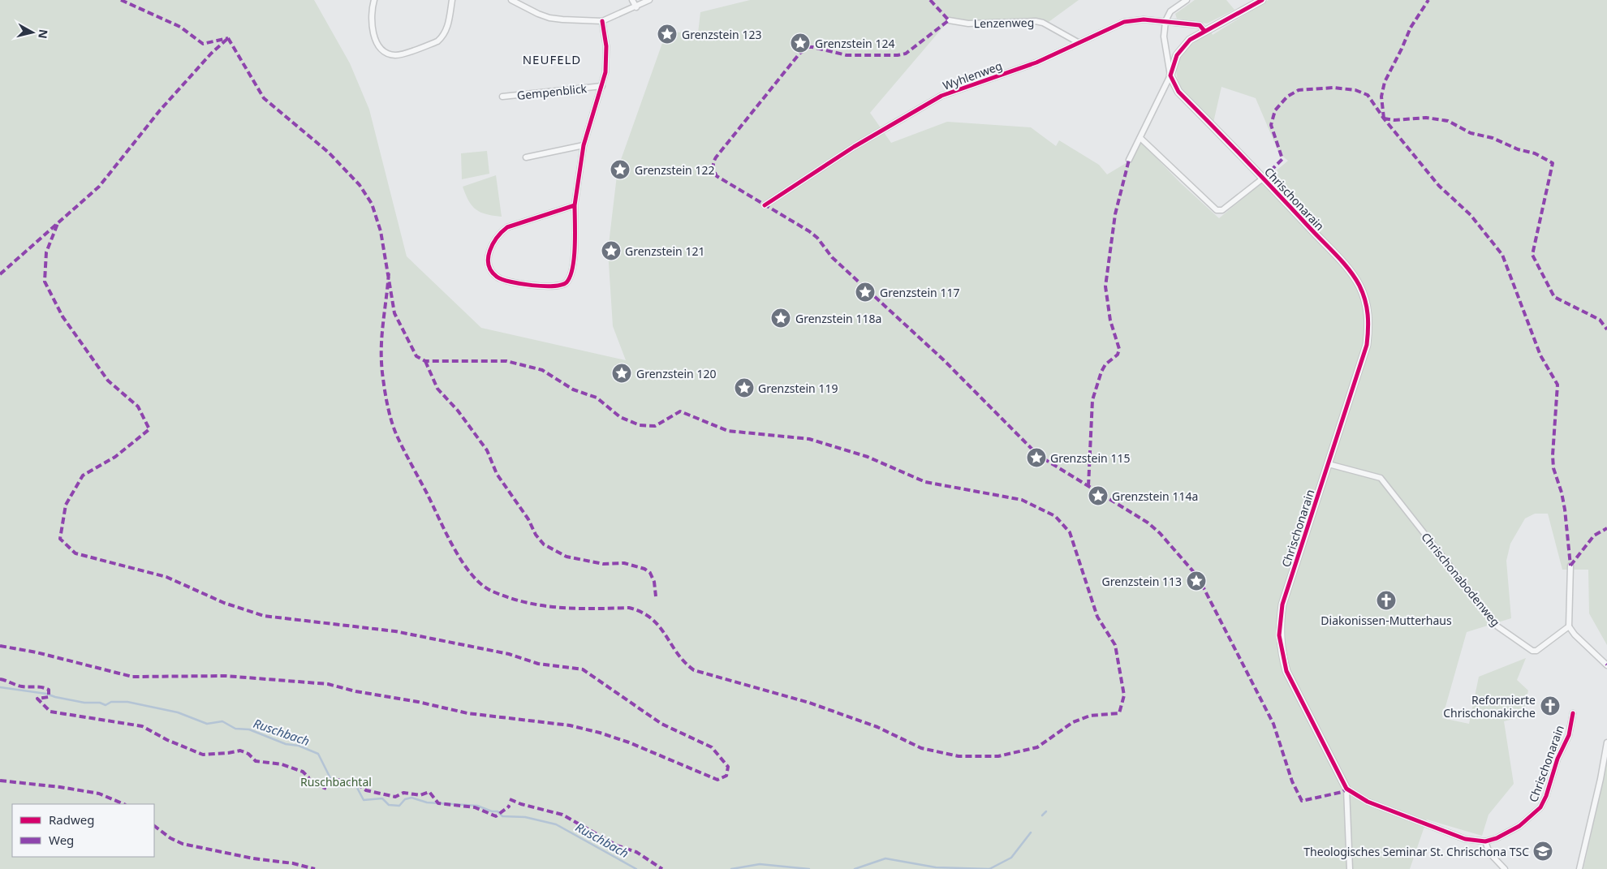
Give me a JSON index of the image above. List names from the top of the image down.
{
  "streets": {
    "street": [
      "Lenzenweg",
      "Wyhlenweg",
      "Gempenblick",
      "Chrischonarain",
      "Chrischonabodenweg"
    ]
  },
  "crossings": [
    ["Lenzenweg", "Wyhlenweg"],
    ["Chrischonarain", "Chrischonabodenweg"]
  ],
  "districts": ["NEUFELD"],
  "water": ["Ruschbach"],
  "parks": ["Ruschbachtal"],
  "places": {
    "place": [
      "Grenzstein 123",
      "Grenzstein 124",
      "Grenzstein 122",
      "Grenzstein 121",
      "Grenzstein 117",
      "Grenzstein 118a",
      "Grenzstein 120",
      "Grenzstein 119",
      "Grenzstein 115",
      "Grenzstein 114a",
      "Grenzstein 113"
    ],
    "church": ["Diakonissen-Mutterhaus", "Reformierte Chrischonakirche"],
    "school or university": ["Theologisches Seminar St. Chrischona TSC"]
  },
  "legend": ["Radweg", "Weg"],
  "north": "right"
}
